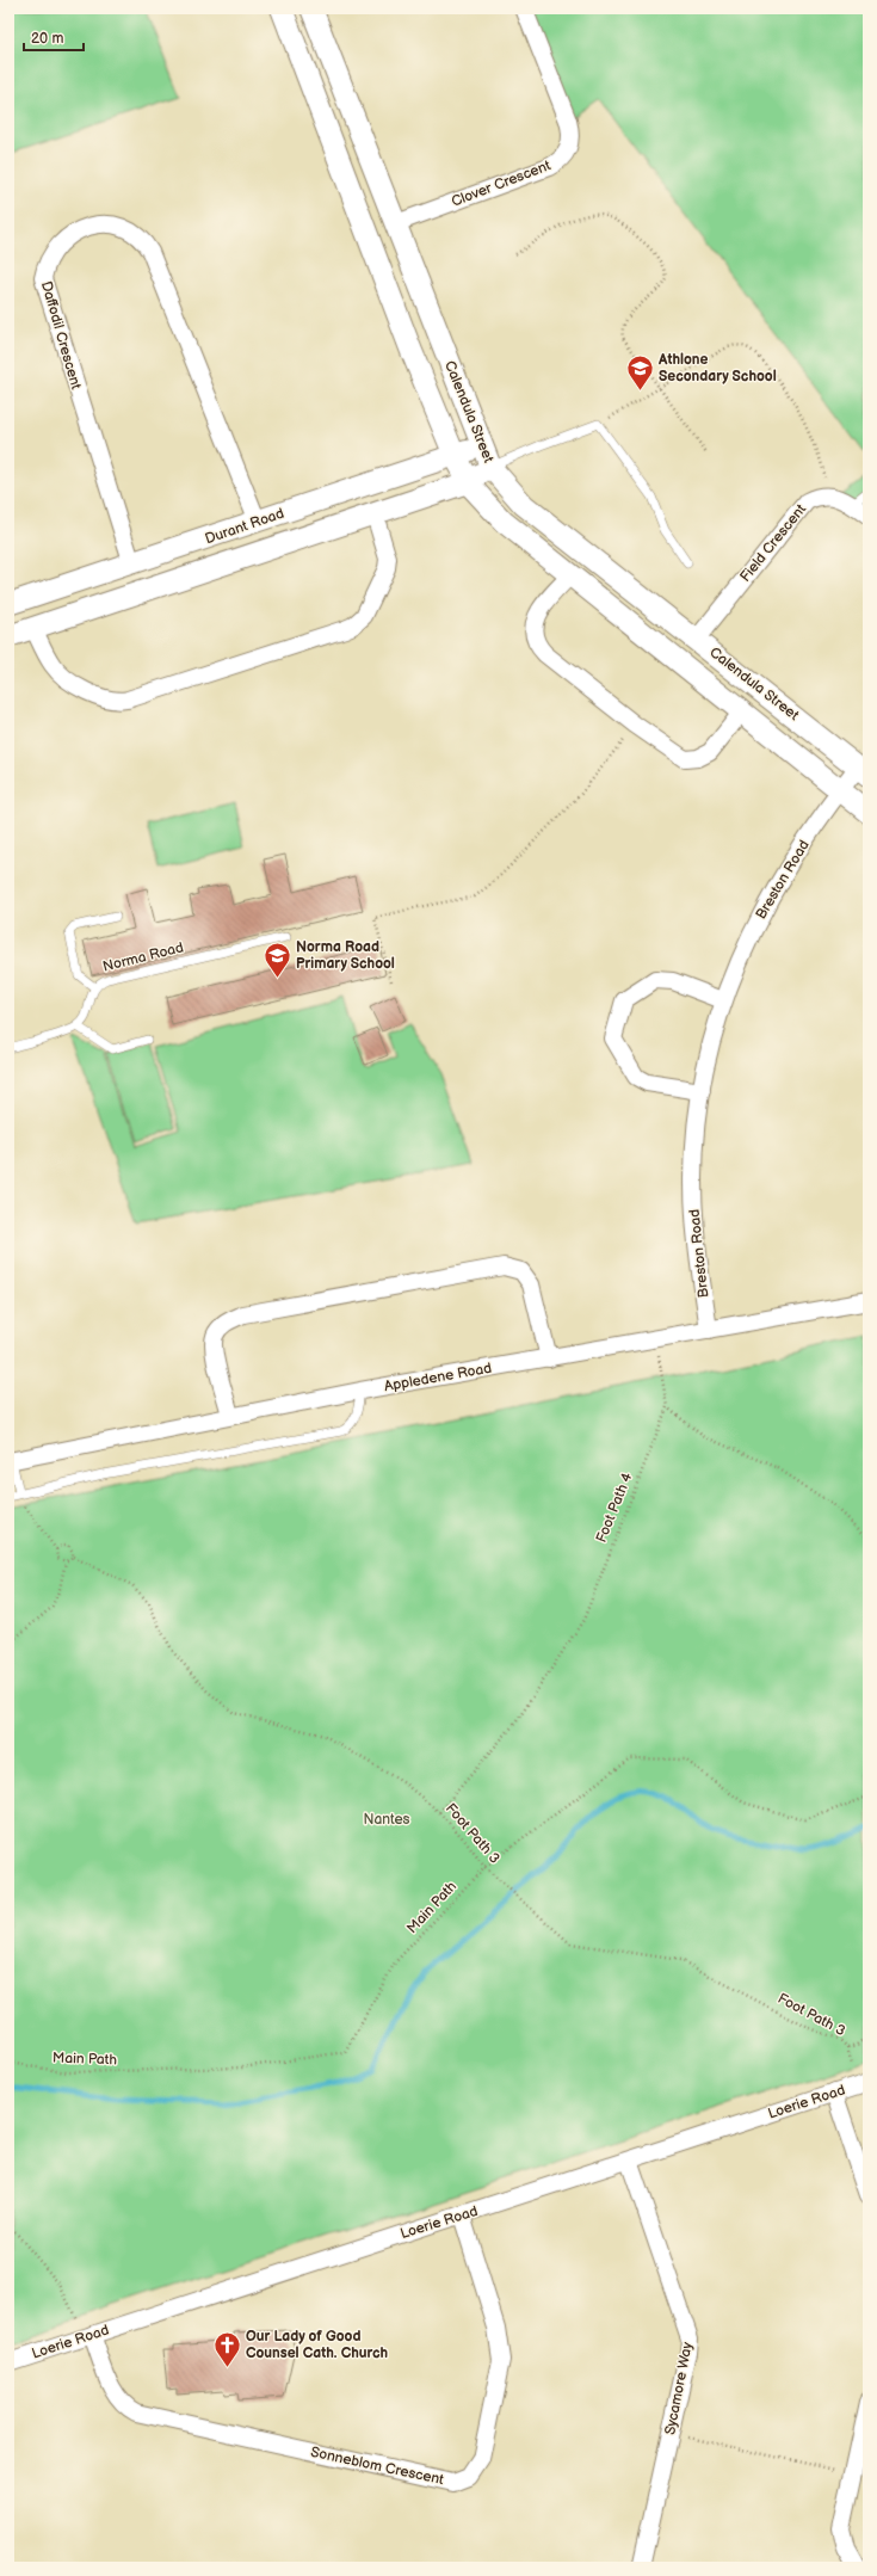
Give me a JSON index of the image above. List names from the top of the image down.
{
  "streets": {
    "street": [
      "Clover Crescent",
      "Daffodil Crescent",
      "Calendula Street",
      "Durant Road",
      "Field Crescent",
      "Breston Road",
      "Appledene Road",
      "Loerie Road",
      "Sycamore Way",
      "Sonneblom Crescent"
    ],
    "lane": ["Norma Road"],
    "path": ["Foot Path 4", "Foot Path 3", "Main Path"]
  },
  "crossings": [
    ["Clover Crescent", "Calendula Street"],
    ["Daffodil Crescent", "Durant Road"],
    ["Calendula Street", "Durant Road"],
    ["Calendula Street", "Field Crescent"],
    ["Calendula Street", "Breston Road"],
    ["Breston Road", "Appledene Road"],
    ["Foot Path 4", "Foot Path 3"],
    ["Foot Path 3", "Main Path"],
    ["Loerie Road", "Sycamore Way"],
    ["Loerie Road", "Sonneblom Crescent"]
  ],
  "parks": ["Nantes"],
  "places": {
    "school or university": ["Athlone Secondary School", "Norma Road Primary School"],
    "church": ["Our Lady of Good Counsel Cath. Church"]
  },
  "scale_bar": "20 m"
}
